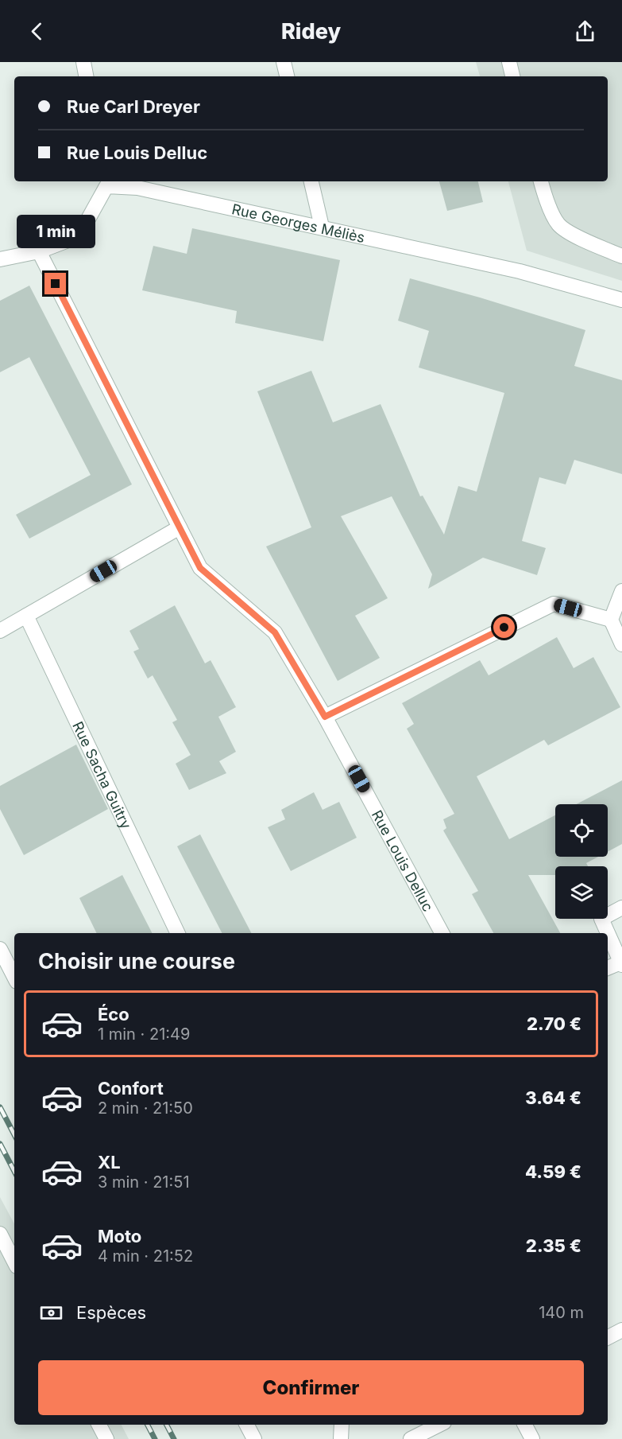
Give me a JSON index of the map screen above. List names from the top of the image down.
{
  "streets": {
    "street": ["Rue Georges Méliès", "Rue Sacha Guitry", "Rue Louis Delluc"]
  },
  "crossings": [
    ["Rue Georges Méliès", "Rue Louis Delluc"]
  ],
  "page": {
    "header": "Ridey",
    "banner": ["Rue Carl Dreyer", "Rue Louis Delluc"],
    "bubble": "1 min",
    "heading": "Choisir une course",
    "list": [
      {
        "name": "Éco",
        "note": "1 min · 21:49",
        "value": "2.70 €"
      },
      {
        "name": "Confort",
        "note": "2 min · 21:50",
        "value": "3.64 €"
      },
      {
        "name": "XL",
        "note": "3 min · 21:51",
        "value": "4.59 €"
      },
      {
        "name": "Moto",
        "note": "4 min · 21:52",
        "value": "2.35 €"
      }
    ],
    "pay": ["Espèces", "140 m"],
    "buttons": "Confirmer"
  }
}
